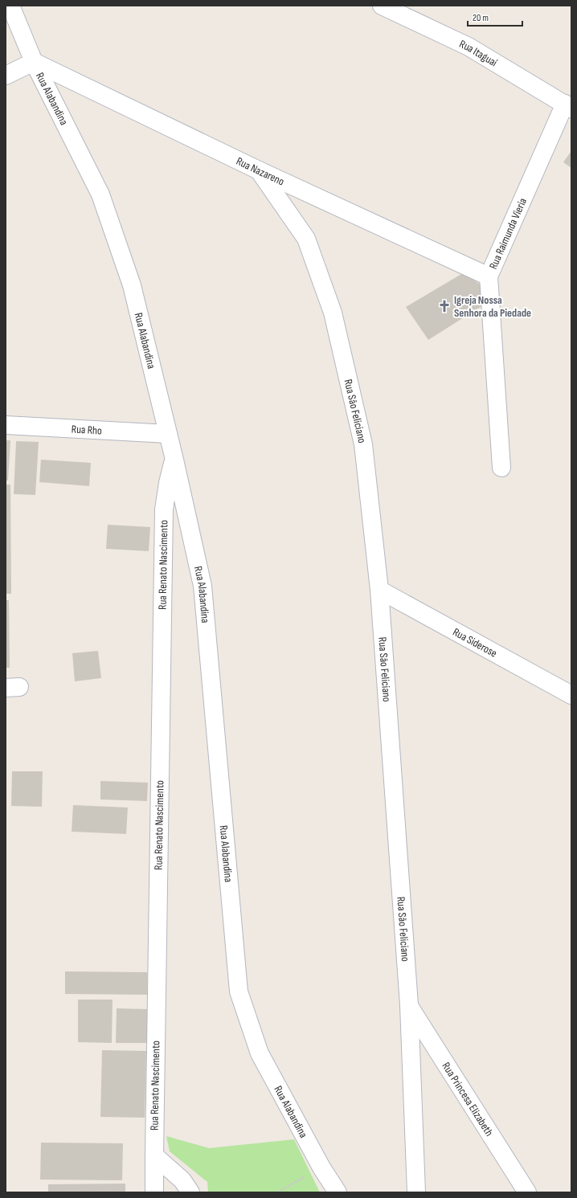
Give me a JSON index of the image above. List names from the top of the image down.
{
  "streets": {
    "street": [
      "Rua Itaguaí",
      "Rua Alabandina",
      "Rua Nazareno",
      "Rua Raimunda Vieria",
      "Rua São Feliciano",
      "Rua Rho",
      "Rua Renato Nascimento",
      "Rua Siderose",
      "Rua Princesa Elizabeth"
    ]
  },
  "crossings": [
    ["Rua Itaguaí", "Rua Raimunda Vieria"],
    ["Rua Alabandina", "Rua Nazareno"],
    ["Rua Alabandina", "Rua Rho"],
    ["Rua Alabandina", "Rua Renato Nascimento"],
    ["Rua Nazareno", "Rua Raimunda Vieria"],
    ["Rua Nazareno", "Rua São Feliciano"],
    ["Rua São Feliciano", "Rua Siderose"],
    ["Rua São Feliciano", "Rua Princesa Elizabeth"]
  ],
  "places": {
    "church": ["Igreja Nossa Senhora da Piedade"]
  },
  "scale_bar": "20 m"
}
